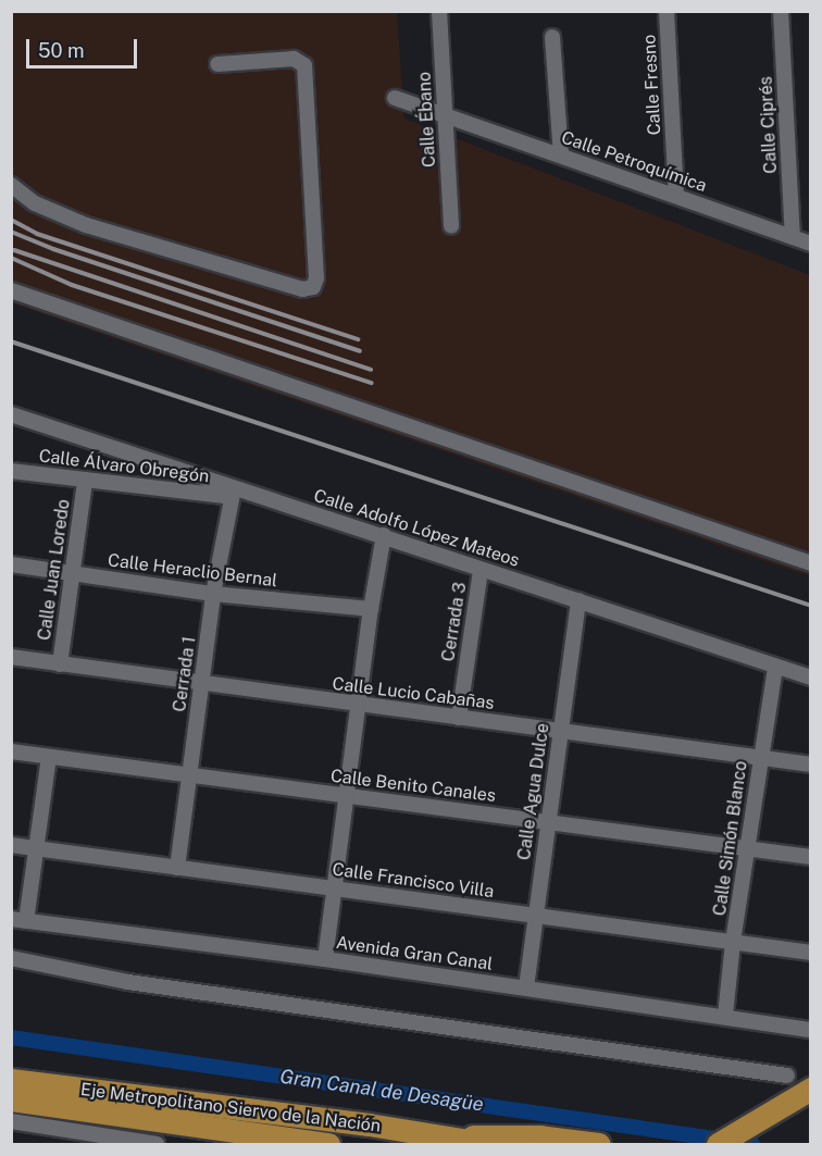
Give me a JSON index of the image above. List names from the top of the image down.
{
  "streets": {
    "highway": ["Eje Metropolitano Siervo de la Nación"],
    "street": [
      "Calle Fresno",
      "Calle Ébano",
      "Calle Ciprés",
      "Calle Petroquímica",
      "Calle Álvaro Obregón",
      "Calle Adolfo López Mateos",
      "Calle Juan Loredo",
      "Calle Heraclio Bernal",
      "Cerrada 3",
      "Cerrada 1",
      "Calle Lucio Cabañas",
      "Calle Benito Canales",
      "Calle Agua Dulce",
      "Calle Simón Blanco",
      "Calle Francisco Villa",
      "Avenida Gran Canal"
    ]
  },
  "crossings": [
    ["Calle Fresno", "Calle Petroquímica"],
    ["Calle Ébano", "Calle Petroquímica"],
    ["Calle Ciprés", "Calle Petroquímica"],
    ["Calle Álvaro Obregón", "Calle Adolfo López Mateos"],
    ["Calle Álvaro Obregón", "Calle Juan Loredo"],
    ["Calle Álvaro Obregón", "Cerrada 1"],
    ["Calle Adolfo López Mateos", "Cerrada 3"],
    ["Calle Adolfo López Mateos", "Cerrada 1"],
    ["Calle Adolfo López Mateos", "Calle Agua Dulce"],
    ["Calle Adolfo López Mateos", "Calle Simón Blanco"],
    ["Calle Juan Loredo", "Calle Heraclio Bernal"],
    ["Calle Juan Loredo", "Calle Lucio Cabañas"],
    ["Calle Heraclio Bernal", "Cerrada 1"],
    ["Cerrada 3", "Calle Lucio Cabañas"],
    ["Cerrada 1", "Calle Lucio Cabañas"],
    ["Cerrada 1", "Calle Benito Canales"],
    ["Cerrada 1", "Calle Francisco Villa"],
    ["Calle Lucio Cabañas", "Calle Agua Dulce"],
    ["Calle Lucio Cabañas", "Calle Simón Blanco"],
    ["Calle Benito Canales", "Calle Agua Dulce"],
    ["Calle Benito Canales", "Calle Simón Blanco"],
    ["Calle Agua Dulce", "Calle Francisco Villa"],
    ["Calle Agua Dulce", "Avenida Gran Canal"],
    ["Calle Simón Blanco", "Calle Francisco Villa"],
    ["Calle Simón Blanco", "Avenida Gran Canal"]
  ],
  "water": ["Gran Canal de Desagüe"],
  "scale_bar": "50 m"
}
